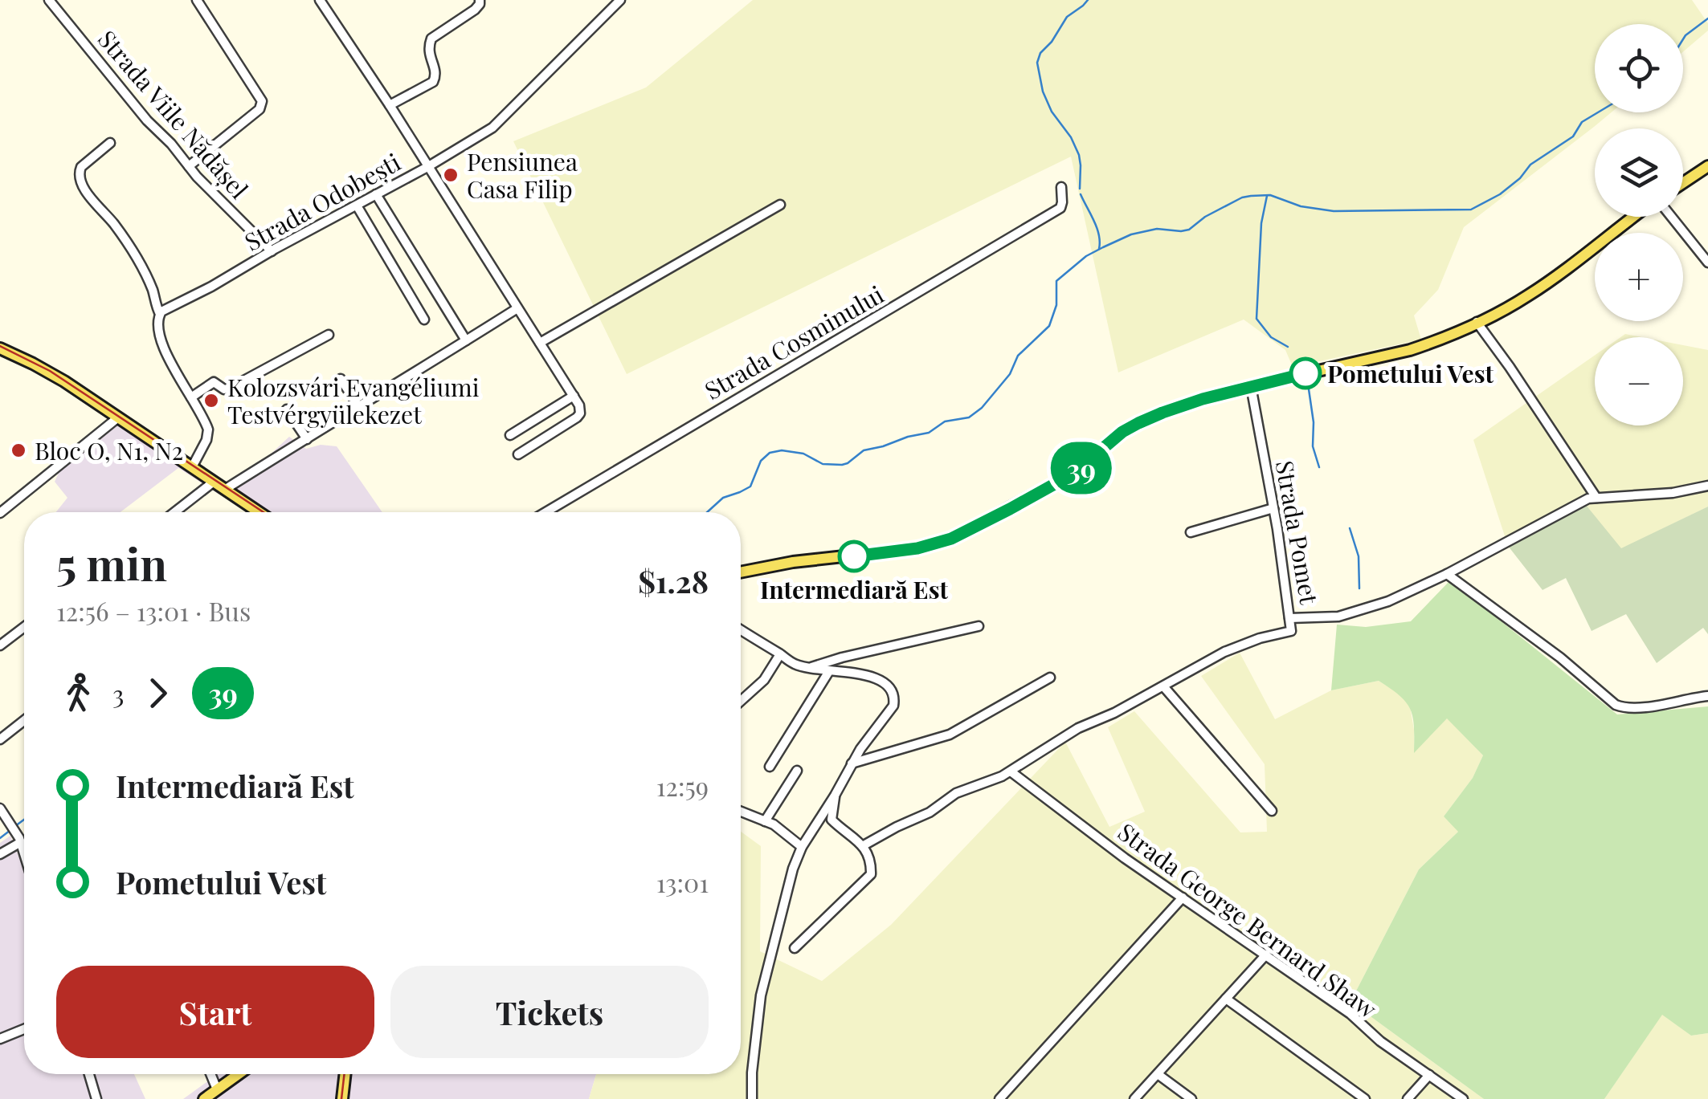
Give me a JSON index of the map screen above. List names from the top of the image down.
{
  "streets": {
    "street": [
      "Strada Viile Nădășel",
      "Strada Odobești",
      "Strada Cosminului",
      "Strada Pomet",
      "Strada George Bernard Shaw"
    ]
  },
  "crossings": [
    ["Strada Viile Nădășel", "Strada Odobești"]
  ],
  "places": [
    "Pensiunea Casa Filip",
    "Pometului Vest",
    "Kolozsvári Evangéliumi Testvérgyülekezet",
    "Bloc O, N1, N2",
    "Intermediară Est"
  ],
  "lines": ["bus line 39"],
  "page": {
    "on_map": "39",
    "map_buttons": ["+", "−"],
    "heading": ["5 min", "12:56 – 13:01 · Bus", "$1.28"],
    "legs": ["3", "39"],
    "list": [
      {
        "name": "Intermediară Est",
        "value": "12:59"
      },
      {
        "name": "Pometului Vest",
        "value": "13:01"
      }
    ],
    "buttons": ["Start", "Tickets"]
  }
}
